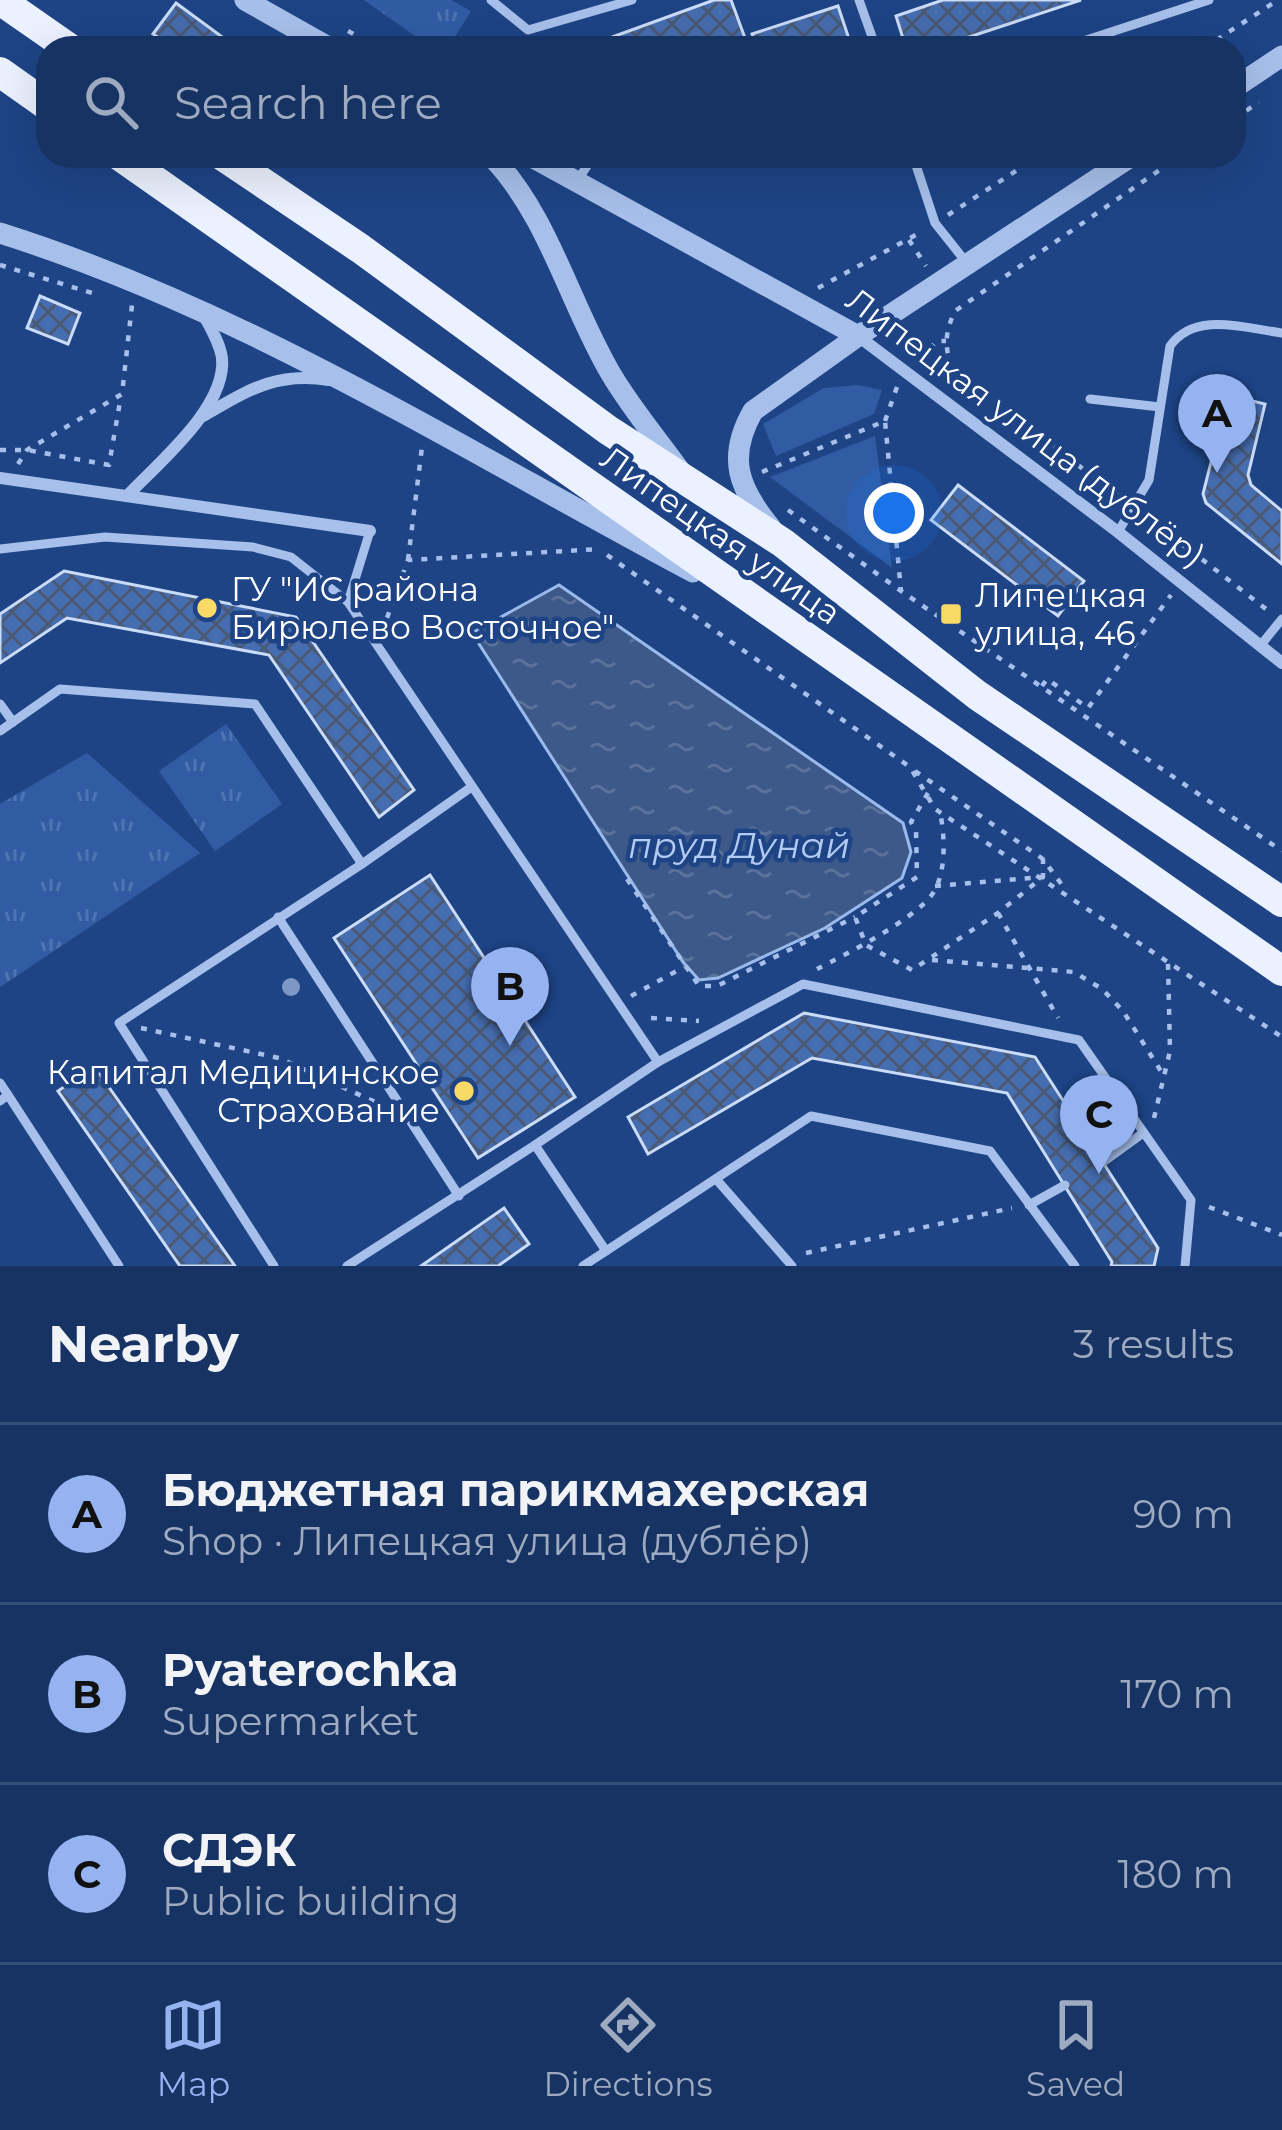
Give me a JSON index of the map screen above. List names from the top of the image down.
{
  "streets": {
    "main road": ["Липецкая улица"],
    "street": ["Липецкая улица (дублёр)"]
  },
  "water": ["пруд Дунай"],
  "places": {
    "other": ["ГУ \"ИС района Бирюлево Восточное\"", "Капитал Медицинское Страхование"],
    "transit": ["Липецкая улица, 46"]
  },
  "page": {
    "search": "Search here",
    "pins": ["A", "B", "C"],
    "heading": ["Nearby", "3 results"],
    "list": [
      {
        "mark": "A",
        "name": "Бюджетная парикмахерская",
        "note": "Shop · Липецкая улица (дублёр)",
        "value": "90 m"
      },
      {
        "mark": "B",
        "name": "Pyaterochka",
        "note": "Supermarket",
        "value": "170 m"
      },
      {
        "mark": "C",
        "name": "СДЭК",
        "note": "Public building",
        "value": "180 m"
      }
    ],
    "nav": ["Map", "Directions", "Saved"]
  }
}
